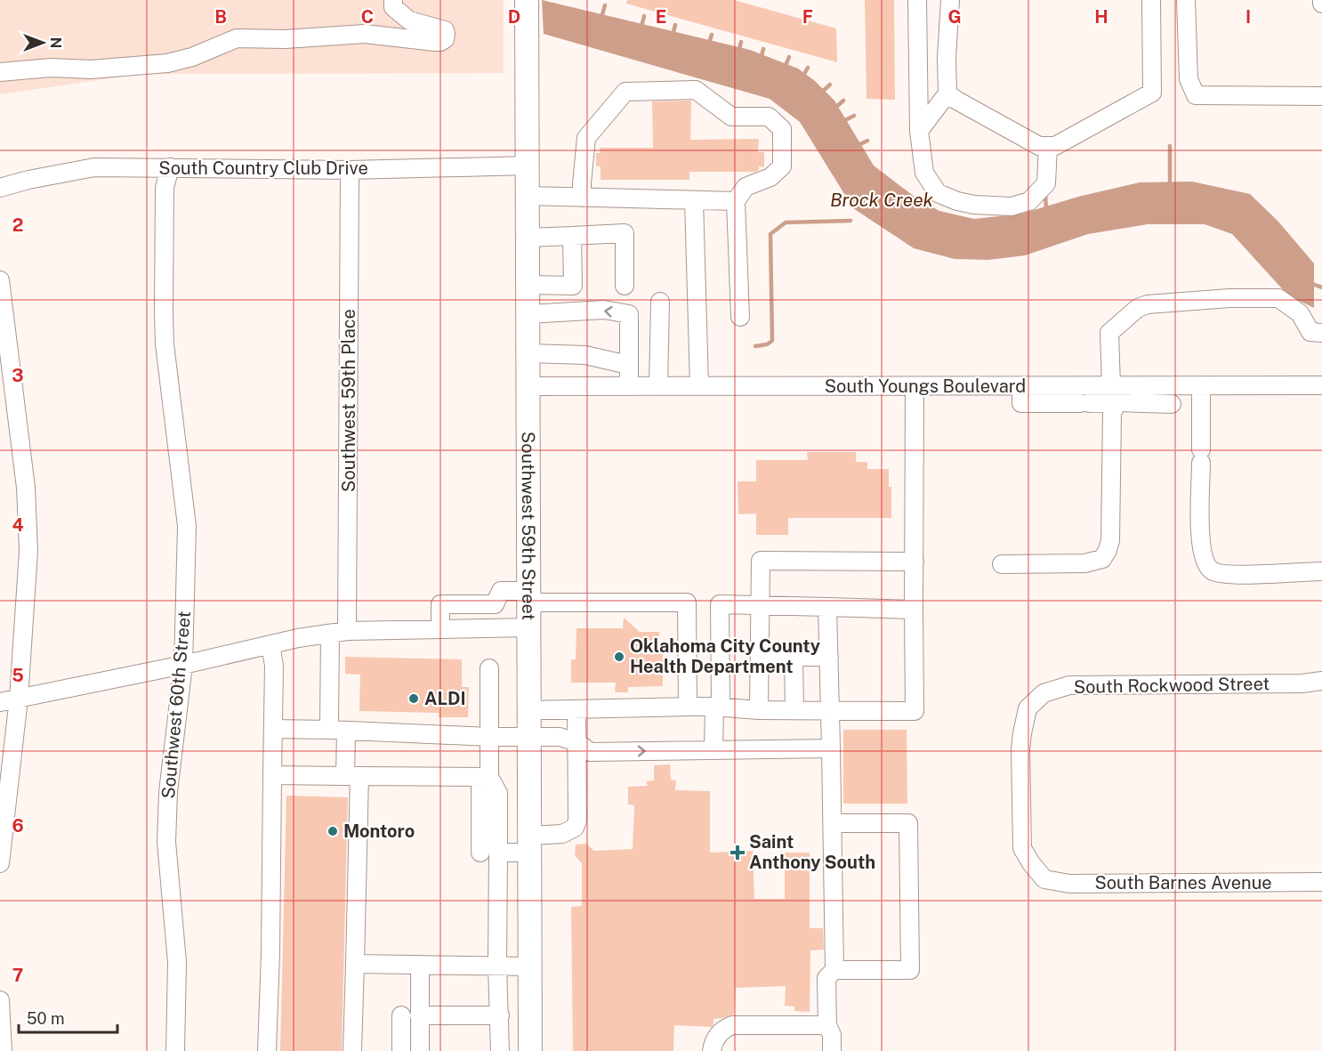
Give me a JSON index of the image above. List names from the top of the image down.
{
  "streets": {
    "main road": ["Southwest 59th Street"],
    "street": [
      "South Country Club Drive",
      "South Youngs Boulevard",
      "Southwest 59th Place",
      "South Rockwood Street",
      "Southwest 60th Street",
      "South Barnes Avenue"
    ]
  },
  "crossings": [
    ["South Country Club Drive", "Southwest 59th Place"],
    ["South Country Club Drive", "Southwest 59th Street"],
    ["South Country Club Drive", "Southwest 60th Street"],
    ["South Youngs Boulevard", "Southwest 59th Street"],
    ["South Rockwood Street", "South Barnes Avenue"]
  ],
  "water": ["Brock Creek"],
  "places": {
    "other": ["Oklahoma City County Health Department", "ALDI", "Montoro"],
    "health": ["Saint Anthony South"]
  },
  "scale_bar": "50 m",
  "north": "right",
  "grid": {
    "columns": [
      "B",
      "C",
      "D",
      "E",
      "F",
      "G",
      "H",
      "I"
    ],
    "rows": [
      "2",
      "3",
      "4",
      "5",
      "6",
      "7"
    ]
  }
}
